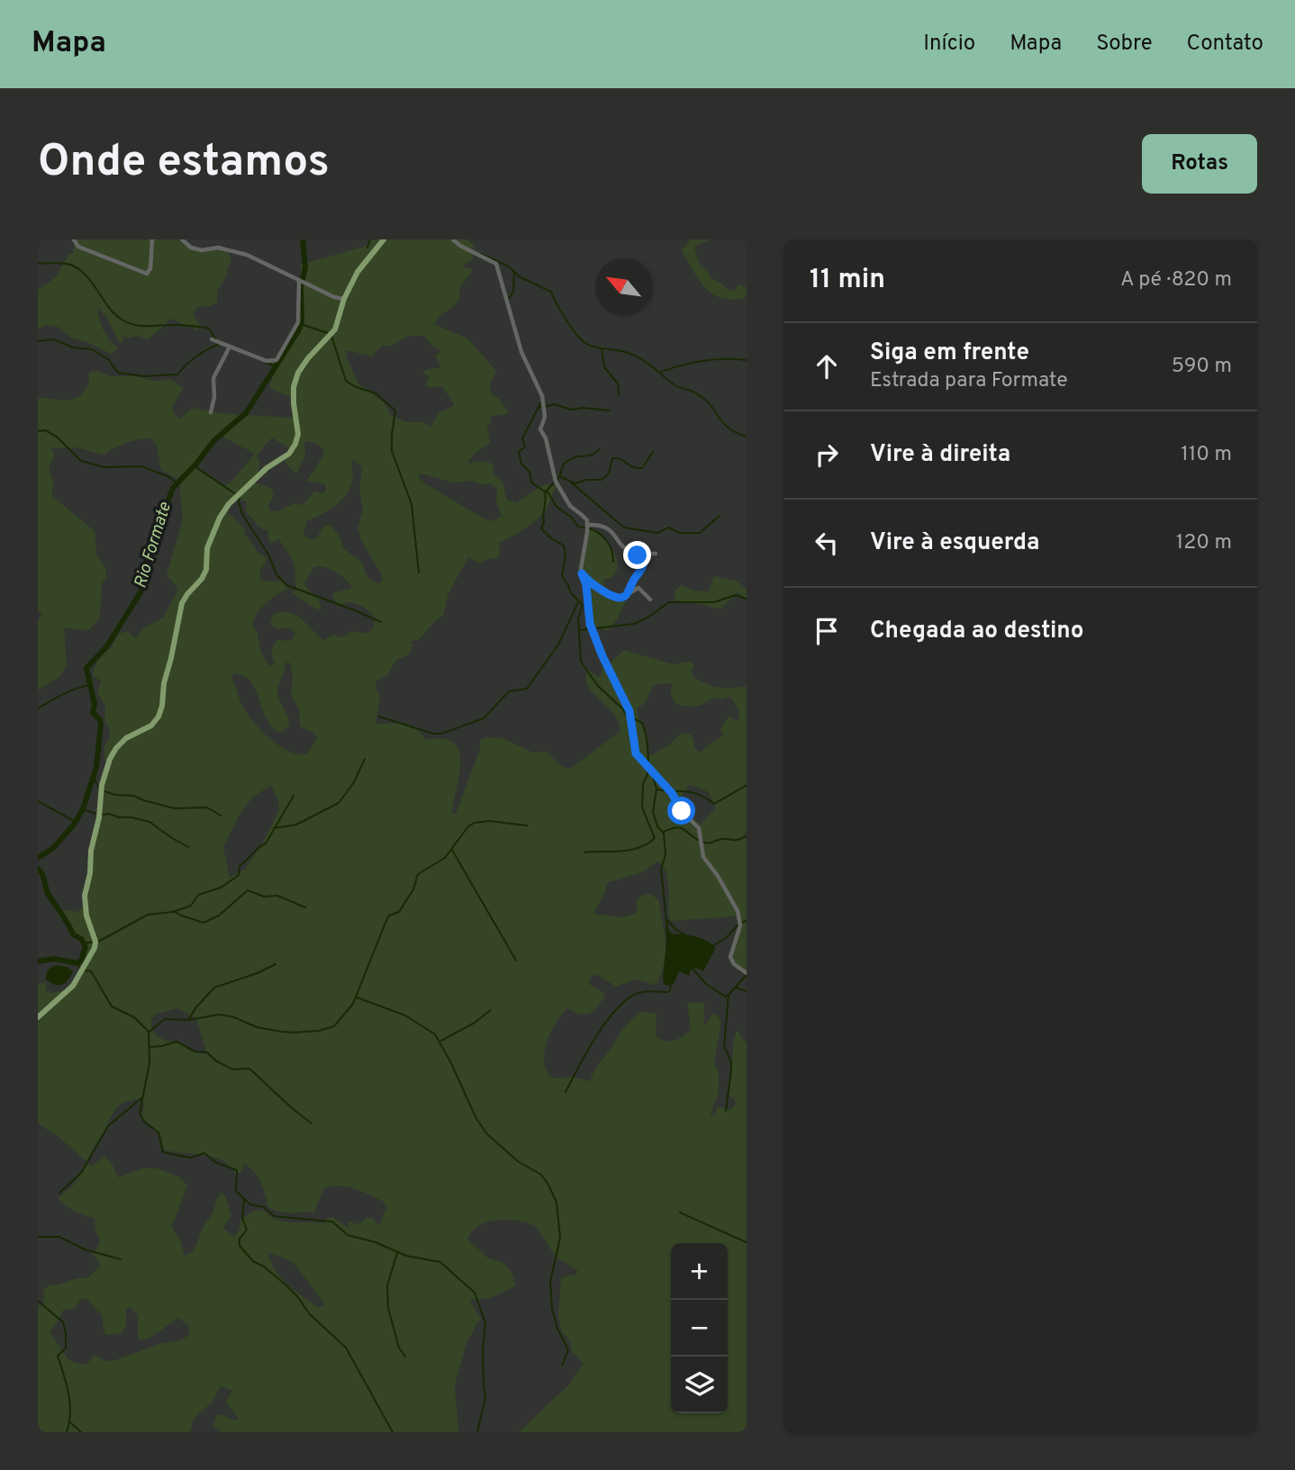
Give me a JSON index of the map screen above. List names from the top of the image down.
{
  "water": ["Rio Formate"],
  "north": "top left",
  "page": {
    "header": "Mapa",
    "nav": [
      "Início",
      "Mapa",
      "Sobre",
      "Contato"
    ],
    "buttons": "Rotas",
    "title": "Onde estamos",
    "heading": ["11 min", "A pé · 820 m"],
    "list": [
      ["Siga em frente", "Estrada para Formate", "590 m"],
      ["Vire à direita", "110 m"],
      ["Vire à esquerda", "120 m"],
      "Chegada ao destino"
    ],
    "map_buttons": ["+", "−"]
  }
}
